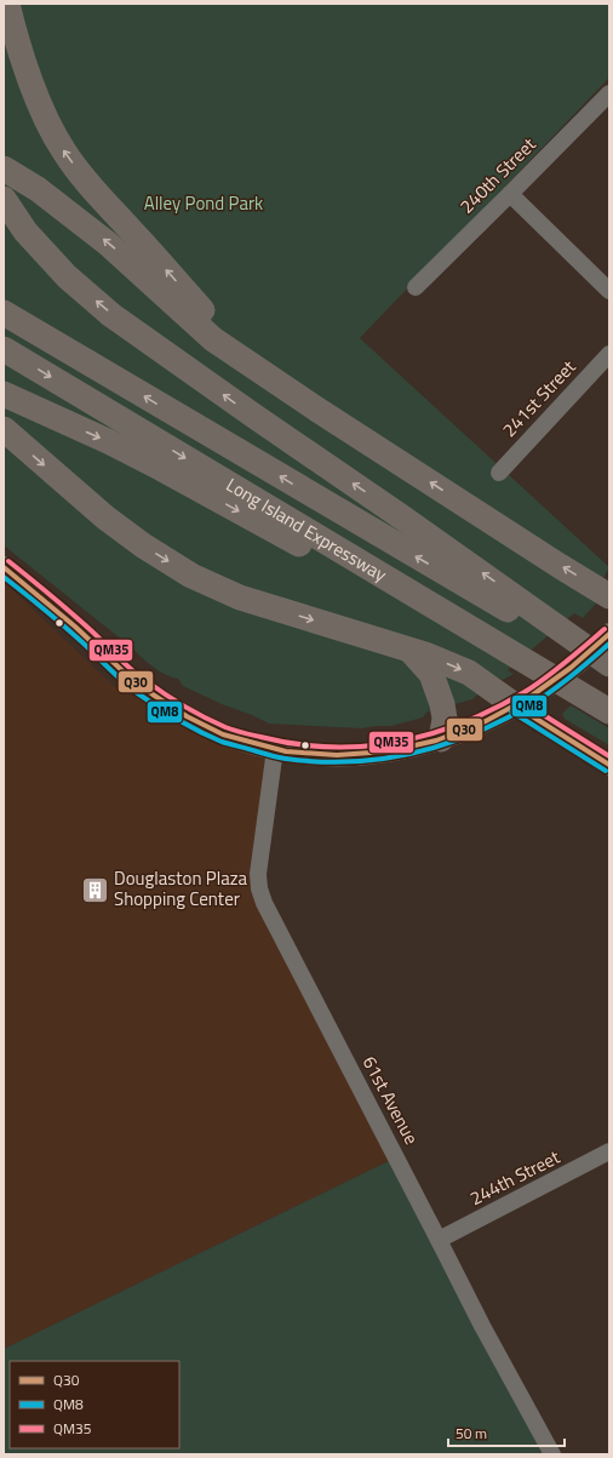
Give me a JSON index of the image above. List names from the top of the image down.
{
  "streets": {
    "highway": ["Long Island Expressway"],
    "street": [
      "240th Street",
      "241st Street",
      "61st Avenue",
      "244th Street"
    ]
  },
  "crossings": [
    ["61st Avenue", "244th Street"]
  ],
  "parks": ["Alley Pond Park"],
  "places": {
    "building": ["Douglaston Plaza Shopping Center"]
  },
  "lines": ["transit line QM35", "transit line Q30", "transit line QM8"],
  "legend": ["Q30", "QM8", "QM35"],
  "scale_bar": "50 m"
}
